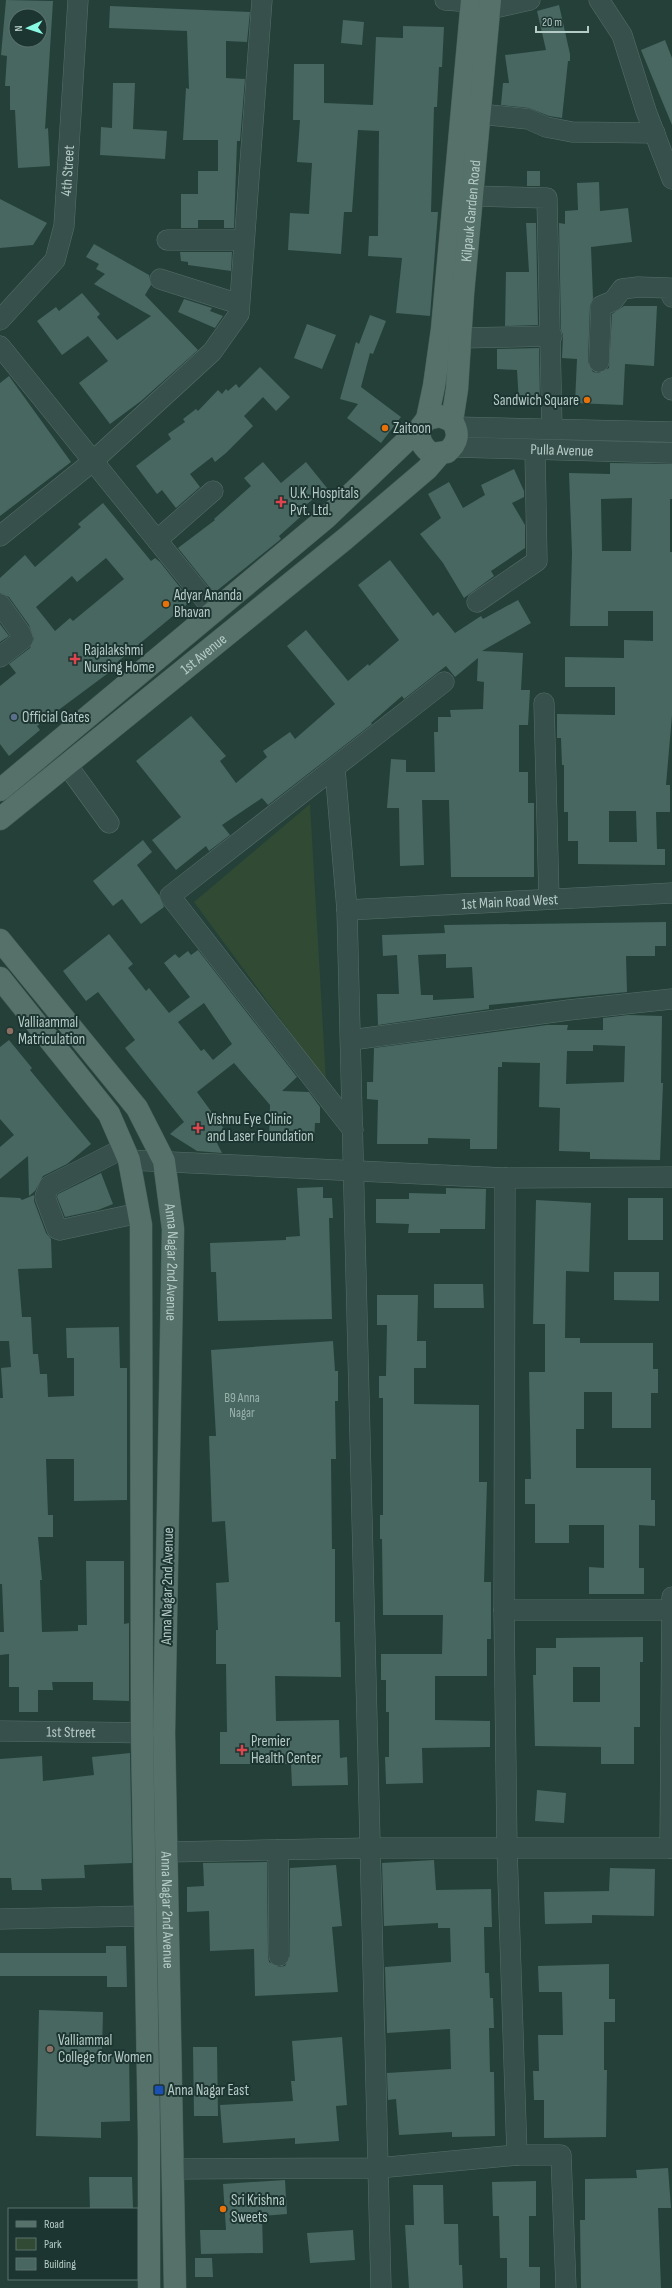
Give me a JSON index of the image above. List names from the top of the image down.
{
  "streets": {
    "main road": ["Kilpauk Garden Road", "1st Avenue", "Anna Nagar 2nd Avenue"],
    "street": [
      "4th Street",
      "Pulla Avenue",
      "1st Main Road West",
      "1st Street"
    ]
  },
  "crossings": [
    ["Kilpauk Garden Road", "Pulla Avenue"],
    ["Kilpauk Garden Road", "1st Avenue"],
    ["Pulla Avenue", "1st Avenue"],
    ["Anna Nagar 2nd Avenue", "1st Street"]
  ],
  "places": {
    "other": [
      "Sandwich Square",
      "Zaitoon",
      "Adyar Ananda Bhavan",
      "Official Gates",
      "Valliaammal Matriculation",
      "Valliammal College for Women",
      "Sri Krishna Sweets"
    ],
    "health": [
      "U.K. Hospitals Pvt. Ltd.",
      "Rajalakshmi Nursing Home",
      "Vishnu Eye Clinic and Laser Foundation",
      "Premier Health Center"
    ],
    "transit": ["Anna Nagar East"]
  },
  "house_numbers": ["B9 Anna Nagar"],
  "legend": ["Road", "Park", "Building"],
  "scale_bar": "20 m",
  "north": "left"
}
